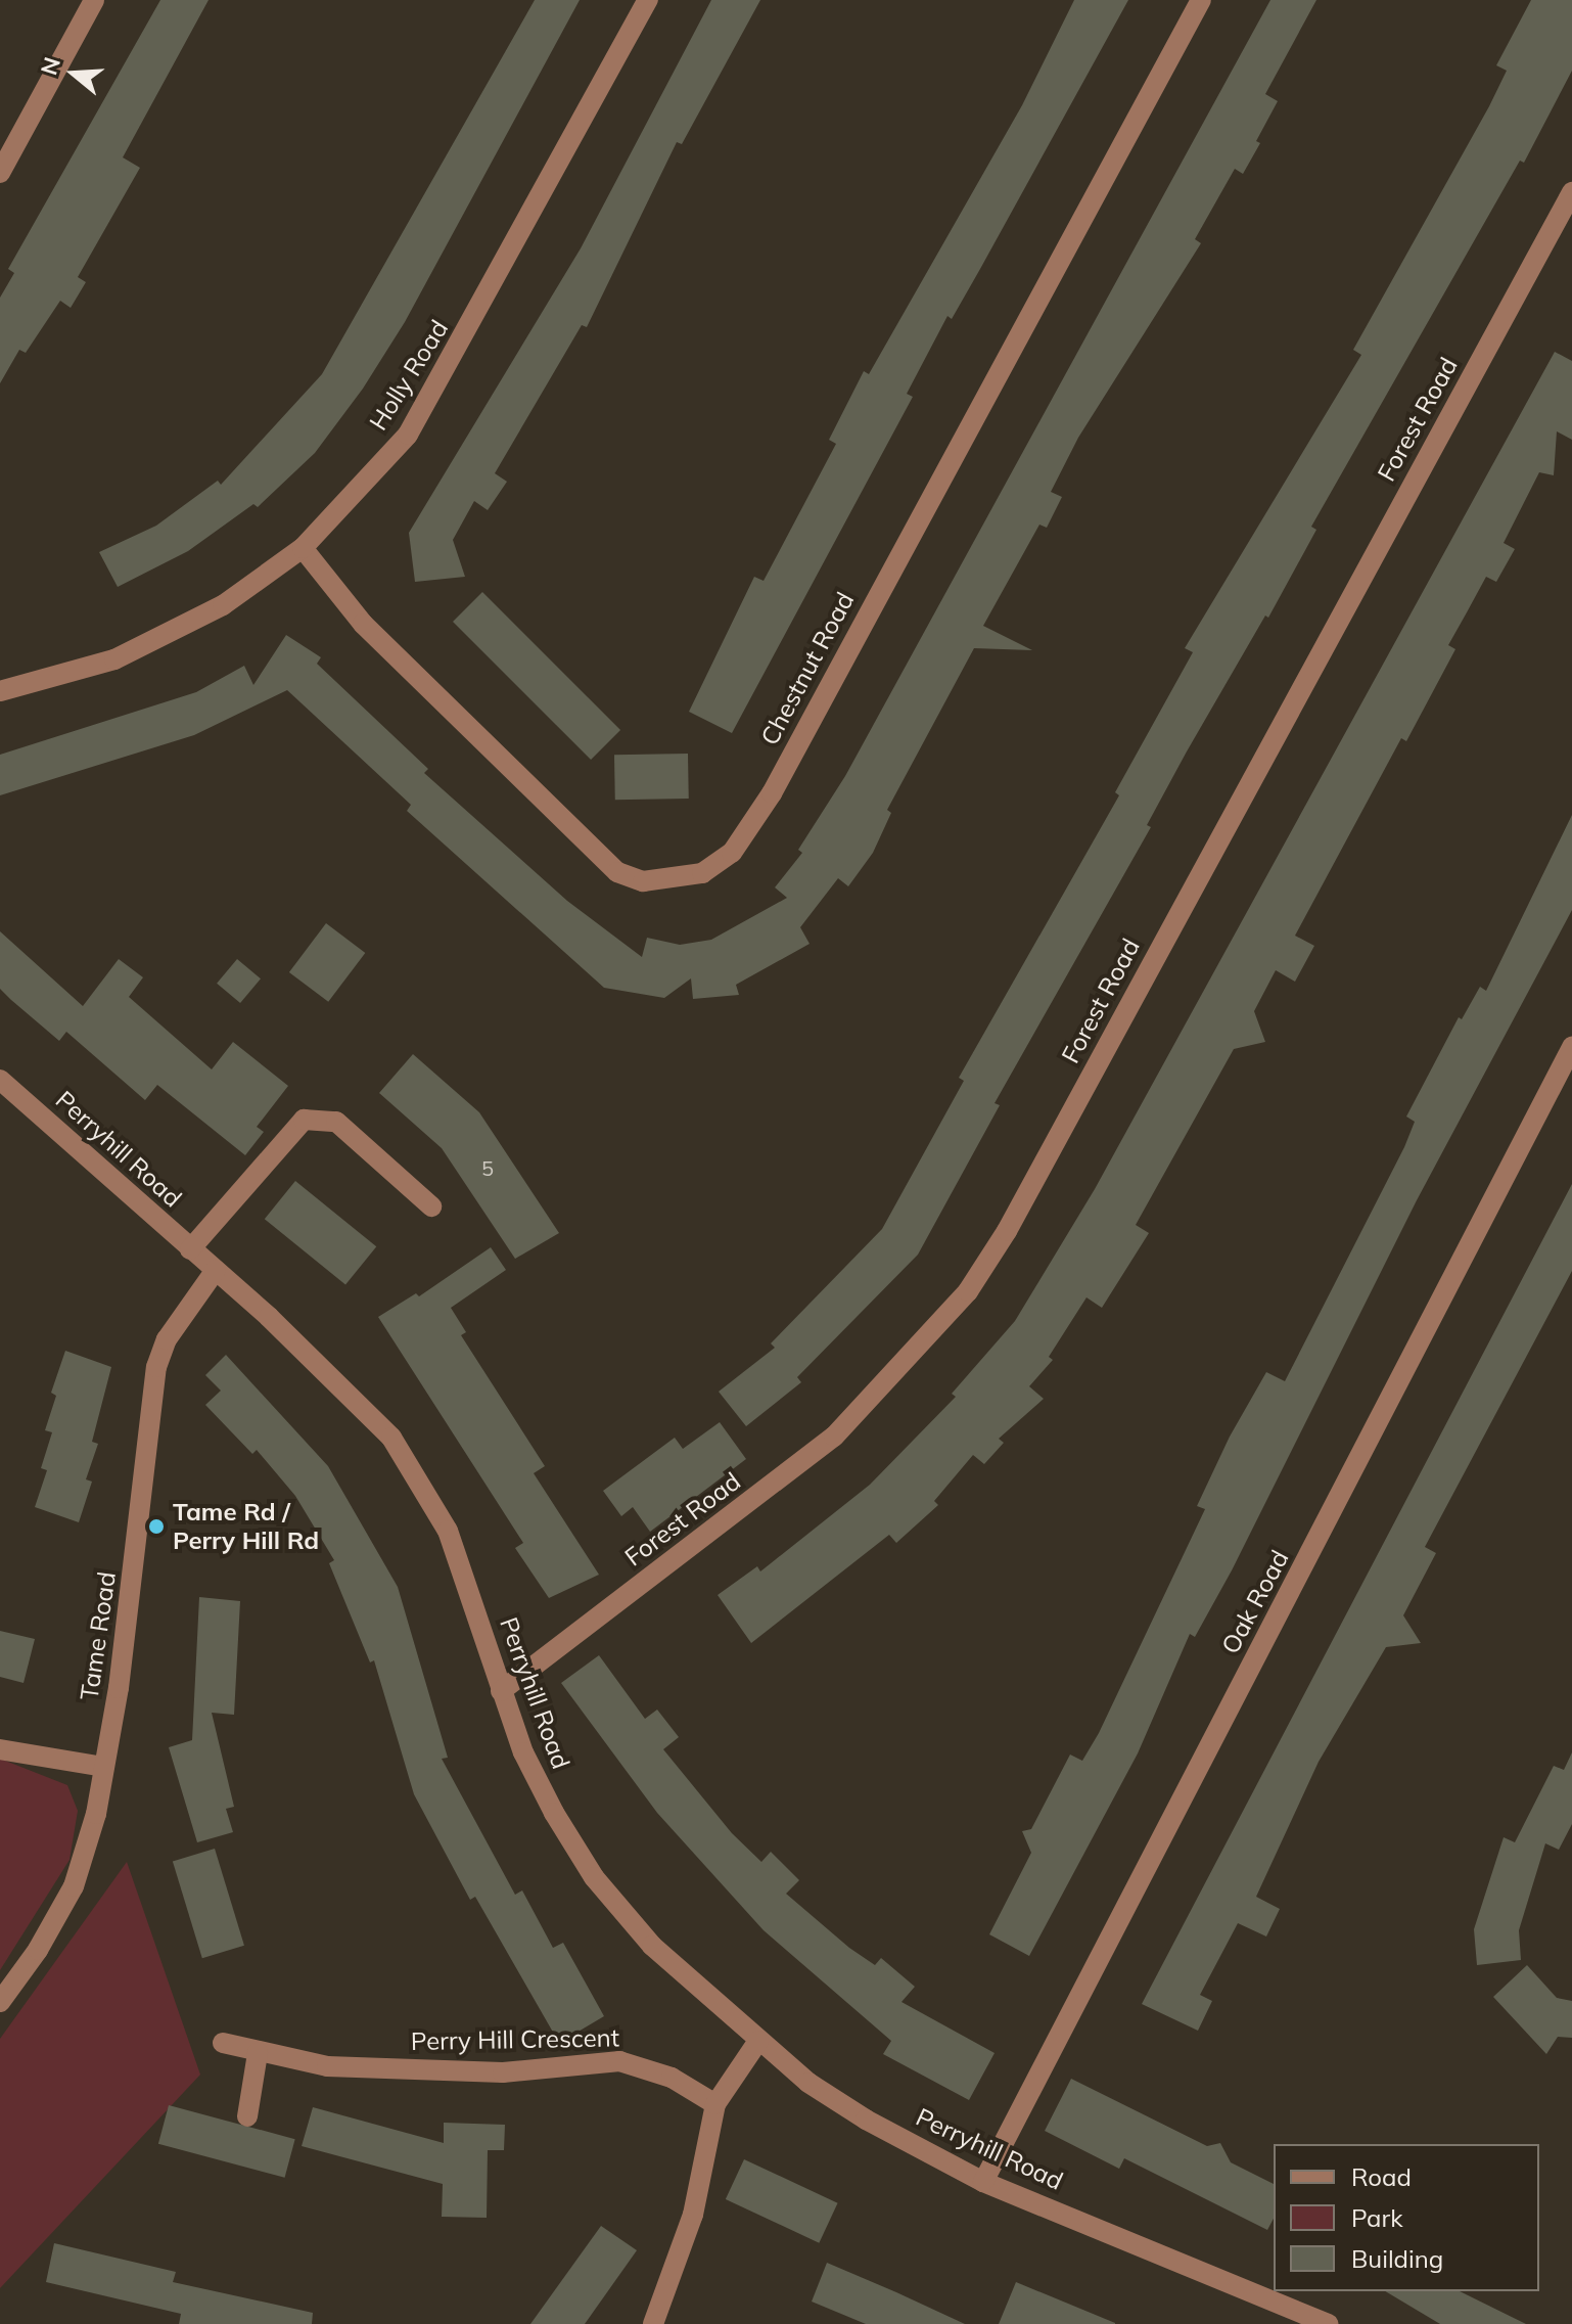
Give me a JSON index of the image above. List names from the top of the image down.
{
  "streets": {
    "street": [
      "Holly Road",
      "Forest Road",
      "Chestnut Road",
      "Perryhill Road",
      "Oak Road",
      "Tame Road",
      "Perry Hill Crescent"
    ]
  },
  "crossings": [
    ["Holly Road", "Chestnut Road"],
    ["Forest Road", "Perryhill Road"],
    ["Perryhill Road", "Oak Road"],
    ["Perryhill Road", "Tame Road"]
  ],
  "places": ["Tame Rd / Perry Hill Rd"],
  "house_numbers": ["5"],
  "legend": ["Road", "Park", "Building"],
  "north": "left"
}
